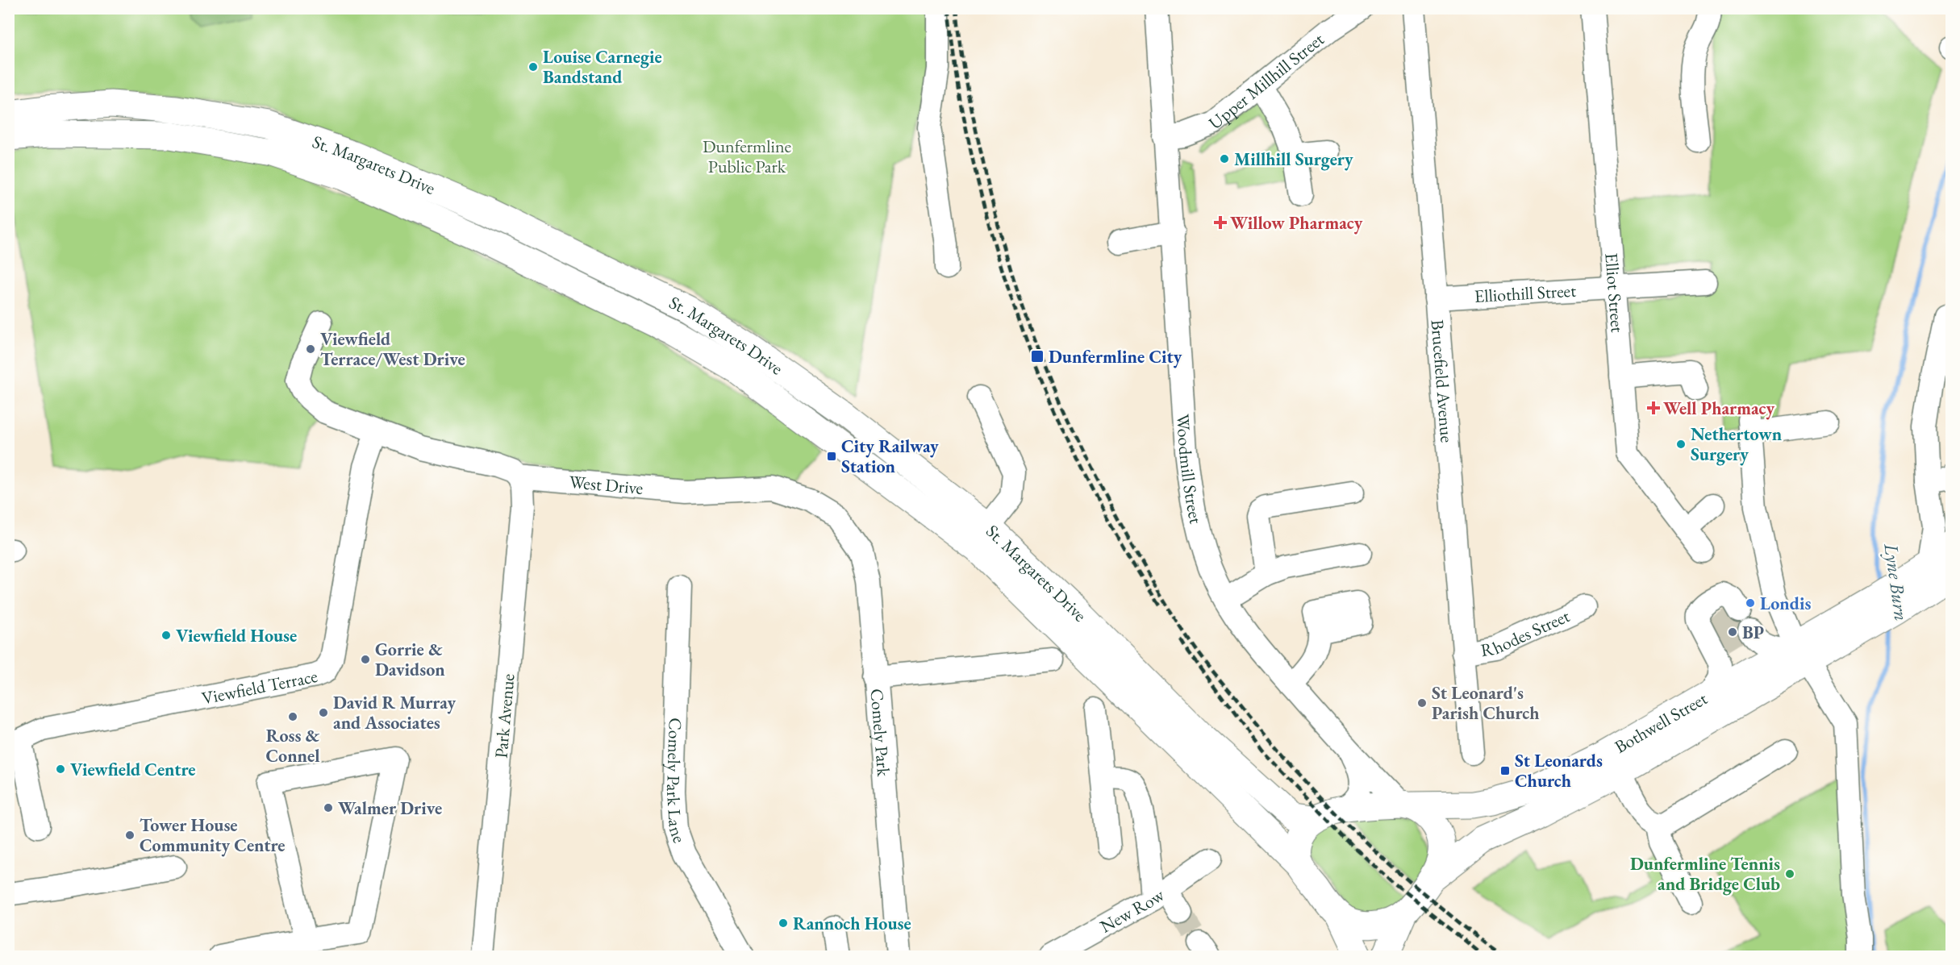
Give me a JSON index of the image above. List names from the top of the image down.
{
  "streets": {
    "main road": ["St. Margarets Drive", "Bothwell Street"],
    "street": [
      "Upper Millhill Street",
      "Elliot Street",
      "Elliothill Street",
      "Brucefield Avenue",
      "Woodmill Street",
      "West Drive",
      "Rhodes Street",
      "Viewfield Terrace",
      "Park Avenue",
      "Comely Park",
      "Comely Park Lane",
      "New Row"
    ]
  },
  "crossings": [
    ["Upper Millhill Street", "Woodmill Street"],
    ["St. Margarets Drive", "Woodmill Street"],
    ["St. Margarets Drive", "Bothwell Street"],
    ["Elliot Street", "Elliothill Street"],
    ["Elliothill Street", "Brucefield Avenue"],
    ["Brucefield Avenue", "Rhodes Street"],
    ["Woodmill Street", "Bothwell Street"],
    ["West Drive", "Viewfield Terrace"],
    ["West Drive", "Park Avenue"],
    ["West Drive", "Comely Park"]
  ],
  "water": ["Lyne Burn"],
  "parks": ["Dunfermline Public Park"],
  "places": {
    "other": [
      "Louise Carnegie Bandstand",
      "Millhill Surgery",
      "Viewfield Terrace/West Drive",
      "Nethertown Surgery",
      "Londis",
      "BP",
      "Viewfield House",
      "Gorrie & Davidson",
      "St Leonard's Parish Church",
      "David R Murray and Associates",
      "Ross & Connel",
      "Viewfield Centre",
      "Walmer Drive",
      "Tower House Community Centre",
      "Dunfermline Tennis and Bridge Club",
      "Rannoch House"
    ],
    "health": ["Willow Pharmacy", "Well Pharmacy"],
    "transit": ["Dunfermline City", "City Railway Station", "St Leonards Church"]
  }
}
